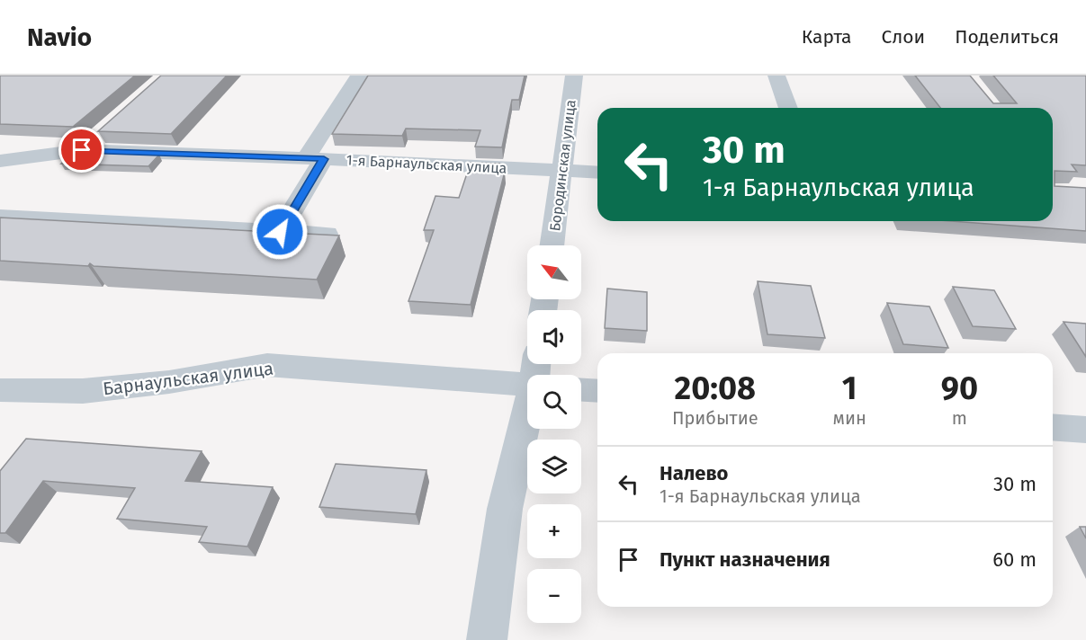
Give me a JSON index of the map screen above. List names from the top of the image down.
{
  "streets": {
    "street": ["1-я Барнаульская улица", "Бородинская улица", "Барнаульская улица"]
  },
  "crossings": [
    ["1-я Барнаульская улица", "Бородинская улица"]
  ],
  "north": "top left",
  "page": {
    "header": "Navio",
    "nav": ["Карта", "Слои", "Поделиться"],
    "turn": ["30 m", "1-я Барнаульская улица"],
    "map_buttons": ["+", "−"],
    "eta": [
      "20:08",
      "Прибытие",
      "1",
      "мин",
      "90",
      "m"
    ],
    "list": [
      {
        "name": "Налево",
        "note": "1-я Барнаульская улица",
        "value": "30 m"
      },
      {
        "name": "Пункт назначения",
        "value": "60 m"
      }
    ]
  }
}
